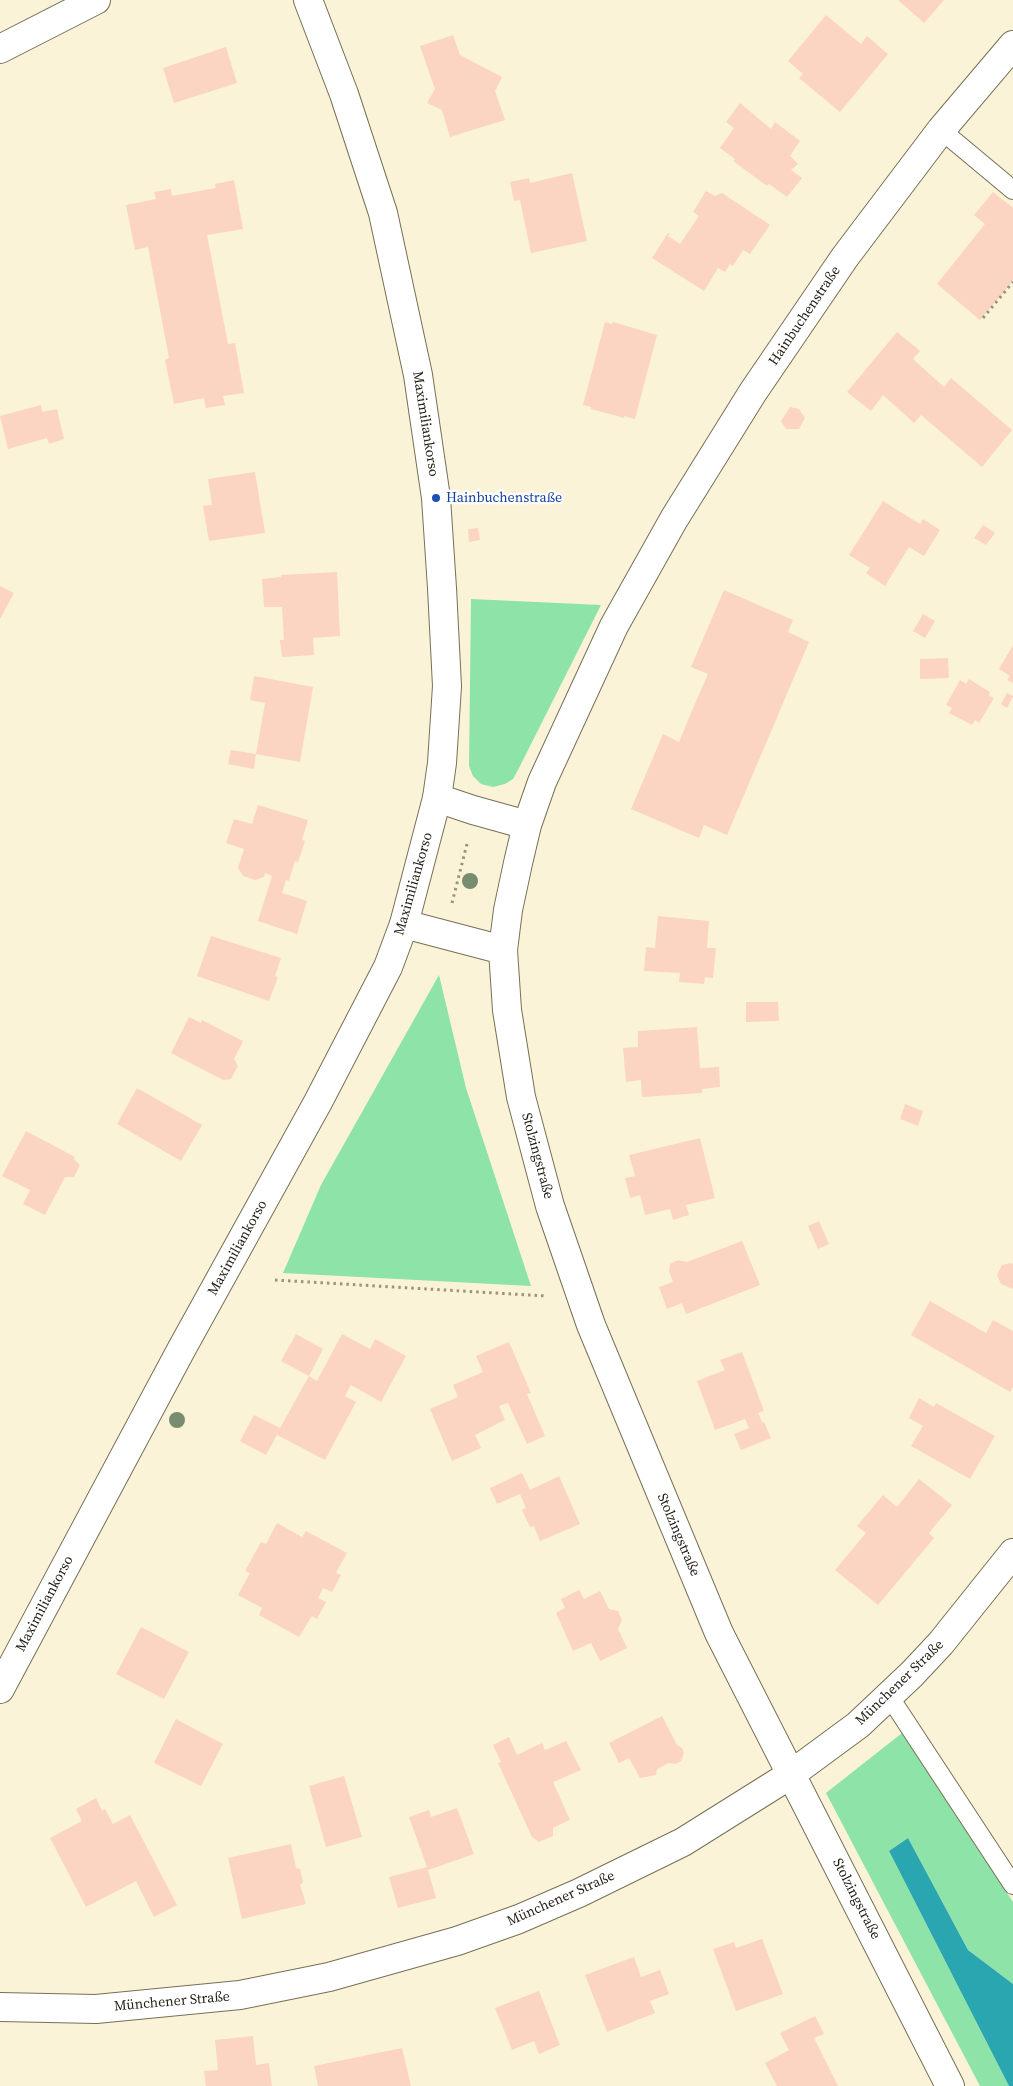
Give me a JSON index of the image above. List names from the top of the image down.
{
  "streets": {
    "street": [
      "Hainbuchenstraße",
      "Maximiliankorso",
      "Stolzingstraße",
      "Münchener Straße"
    ]
  },
  "crossings": [
    ["Hainbuchenstraße", "Stolzingstraße"],
    ["Stolzingstraße", "Münchener Straße"]
  ],
  "places": ["Hainbuchenstraße"]
}
